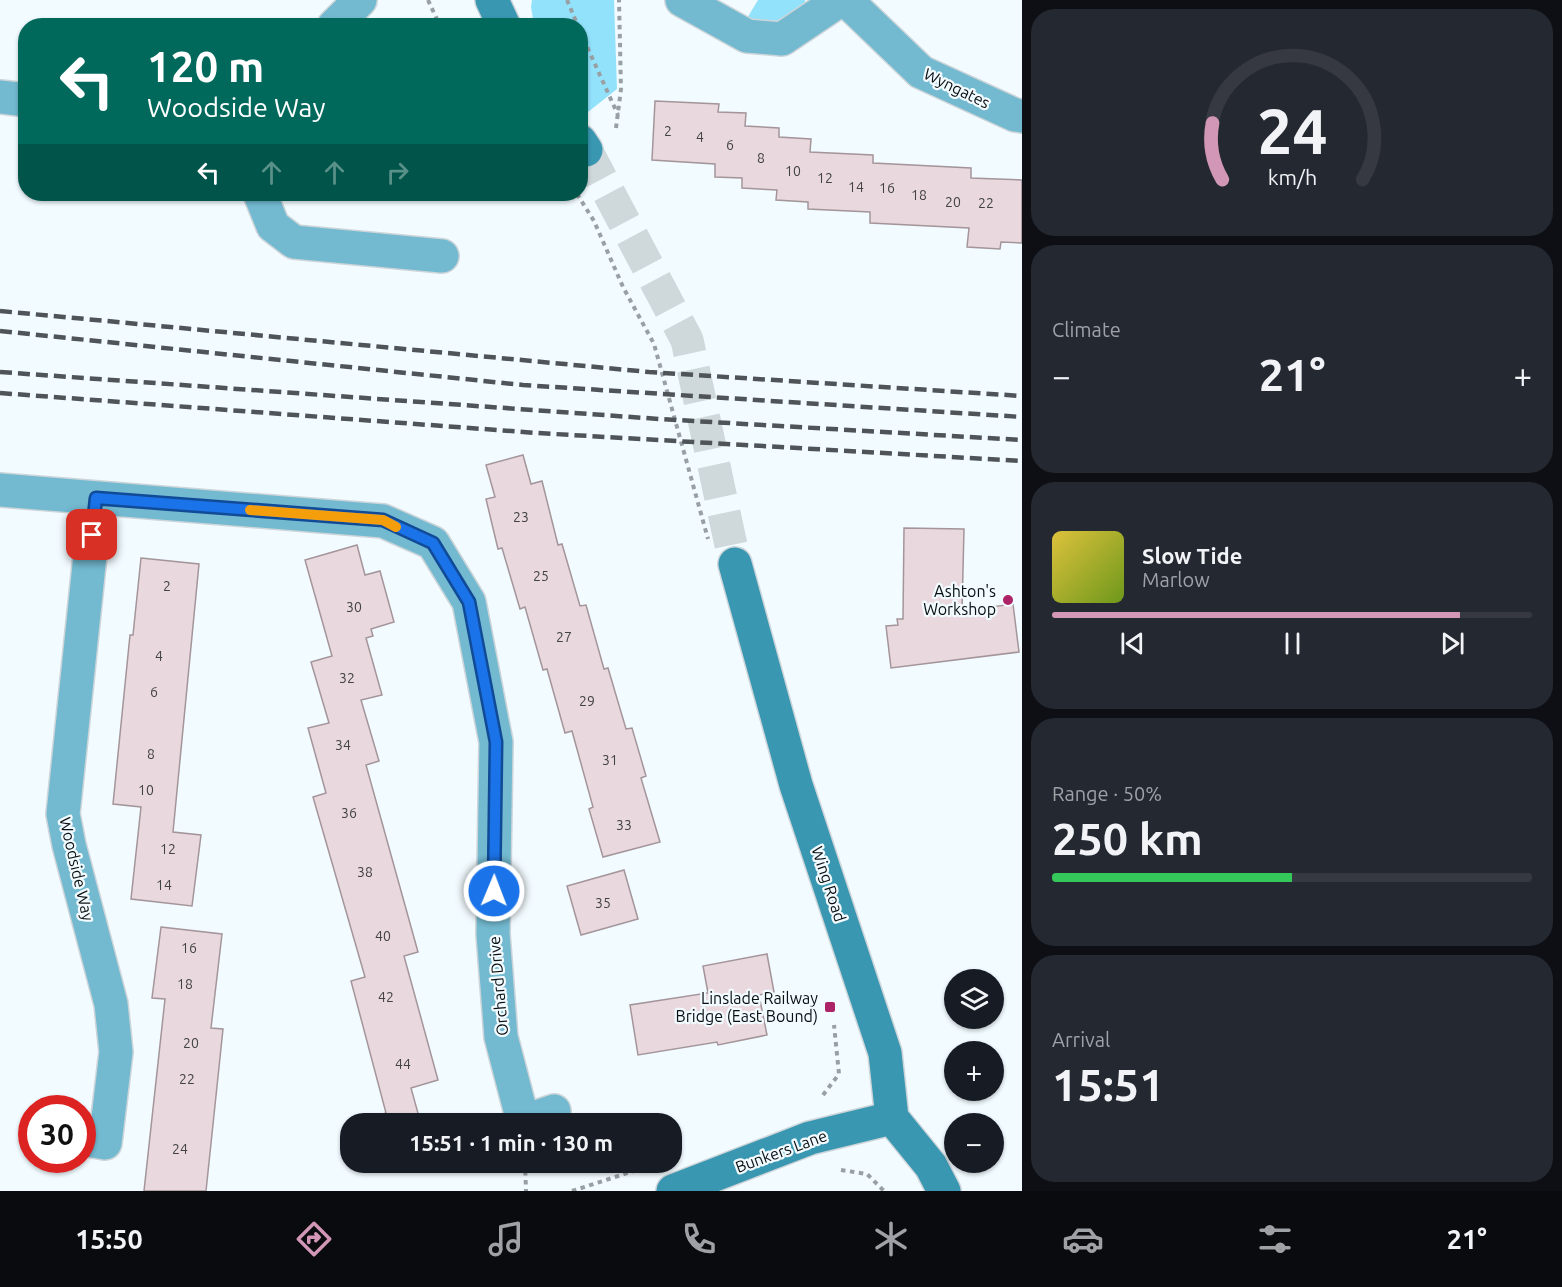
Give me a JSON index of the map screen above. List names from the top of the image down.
{
  "streets": {
    "street": [
      "Wyngates",
      "Woodside Way",
      "Wing Road",
      "Orchard Drive",
      "Bunkers Lane"
    ]
  },
  "crossings": [
    ["Woodside Way", "Orchard Drive"],
    ["Wing Road", "Bunkers Lane"]
  ],
  "places": {
    "other": ["Ashton's Workshop"],
    "transit": ["Linslade Railway Bridge (East Bound)"]
  },
  "house_numbers": [
    "2",
    "4",
    "6",
    "8",
    "10",
    "12",
    "14",
    "16",
    "18",
    "20",
    "22",
    "23",
    "25",
    "2",
    "30",
    "27",
    "4",
    "32",
    "6",
    "29",
    "34",
    "8",
    "31",
    "10",
    "36",
    "33",
    "12",
    "38",
    "14",
    "35",
    "40",
    "16",
    "18",
    "42",
    "20",
    "44",
    "22",
    "24"
  ],
  "page": {
    "turn": ["120 m", "Woodside Way"],
    "tile": [
      "Climate",
      ["Range · 50%", "250 km"],
      ["Arrival", "15:51"]
    ],
    "heat": ["−", "21°", "+"],
    "song": ["Slow Tide", "Marlow"],
    "map_buttons": ["+", "−"],
    "limit": "30",
    "trip": "15:51 · 1 min · 130 m",
    "tabs": ["15:50", "21°"],
    "gauge": ["24", "km/h"]
  }
}
